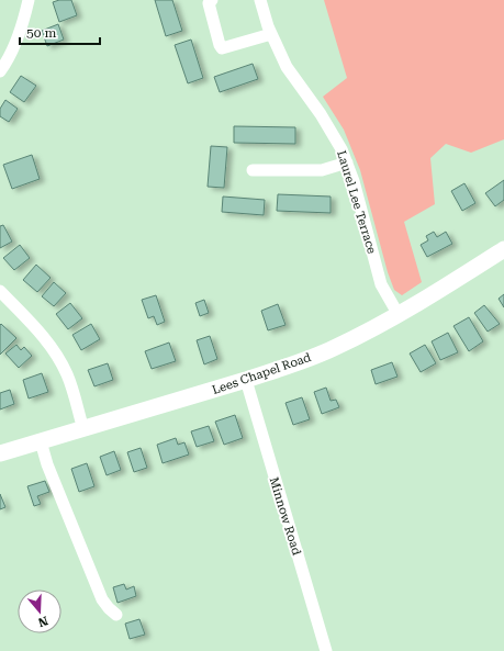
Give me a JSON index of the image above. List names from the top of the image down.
{
  "streets": {
    "main road": ["Lees Chapel Road"],
    "street": ["Laurel Lee Terrace", "Minnow Road"]
  },
  "crossings": [
    ["Laurel Lee Terrace", "Lees Chapel Road"],
    ["Lees Chapel Road", "Minnow Road"]
  ],
  "scale_bar": "50 m",
  "north": "bottom"
}
